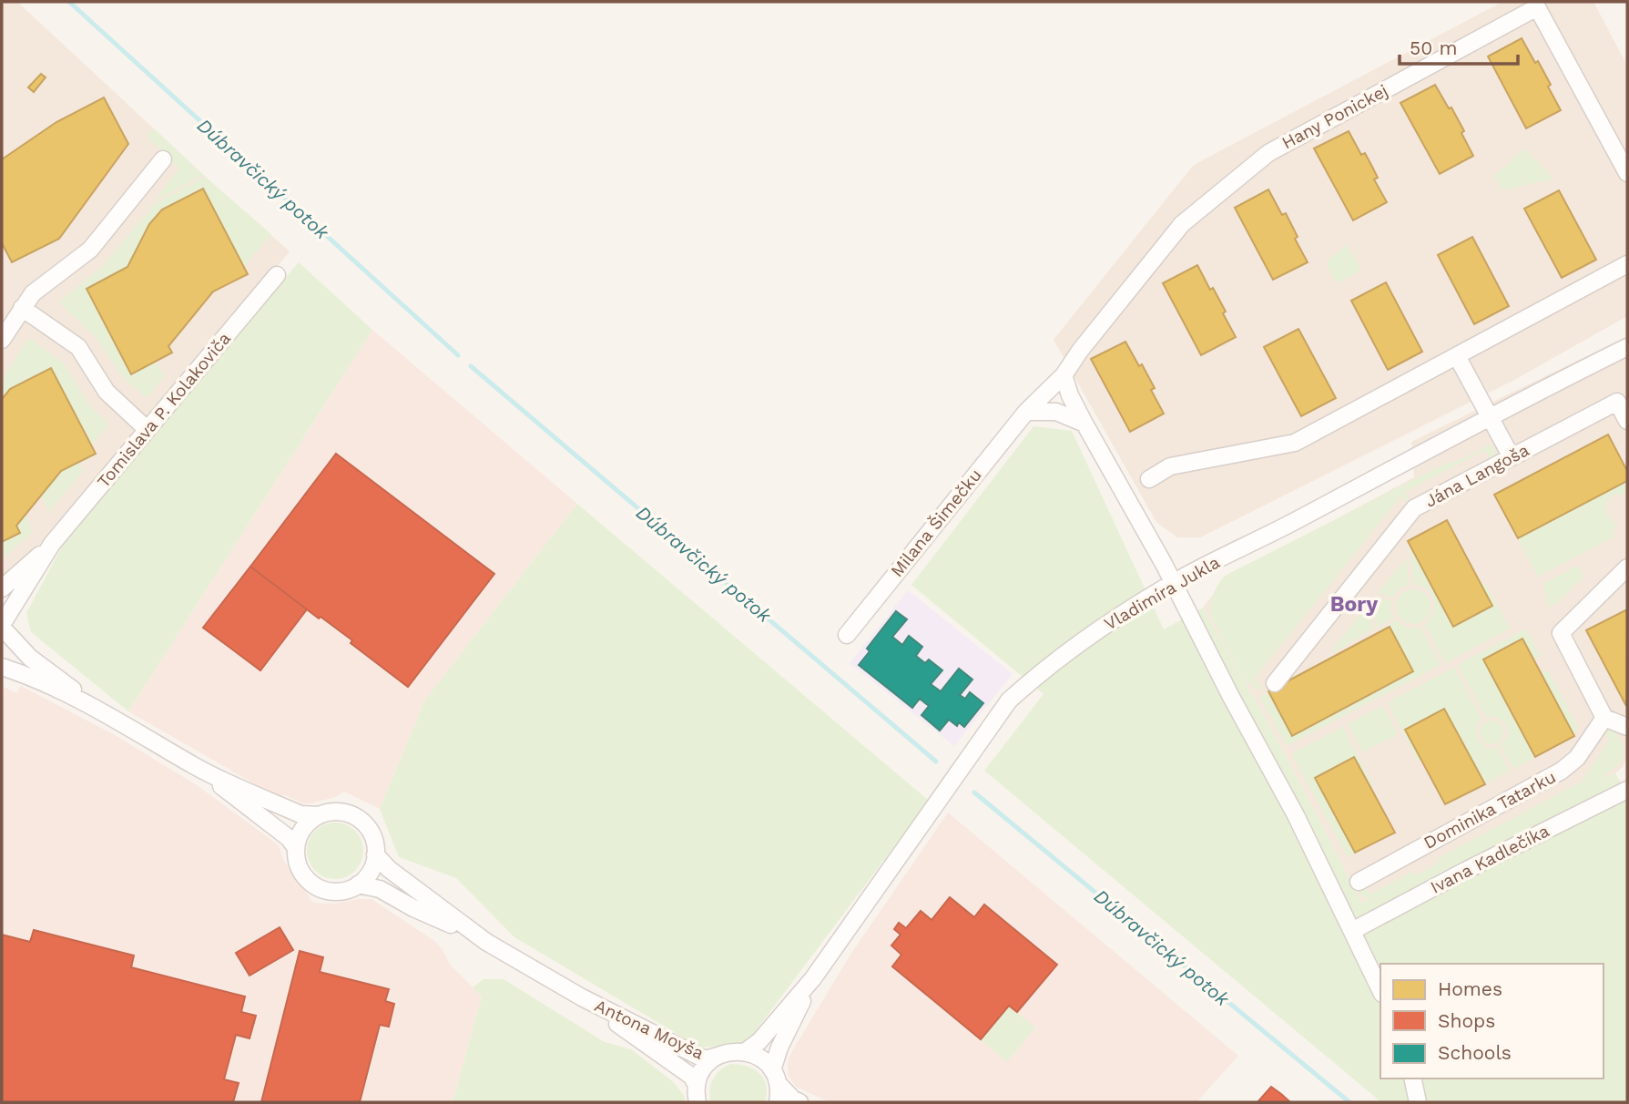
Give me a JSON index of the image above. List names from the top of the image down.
{
  "streets": {
    "street": [
      "Hany Ponickej",
      "Tomislava P. Kolakoviča",
      "Jána Langoša",
      "Milana Šimečku",
      "Vladimíra Jukla",
      "Dominika Tatarku",
      "Ivana Kadlečíka",
      "Antona Moyša"
    ]
  },
  "crossings": [
    ["Hany Ponickej", "Milana Šimečku"],
    ["Vladimíra Jukla", "Antona Moyša"]
  ],
  "districts": ["Bory"],
  "water": ["Dúbravčický potok"],
  "legend": ["Homes", "Shops", "Schools"],
  "scale_bar": "50 m"
}
